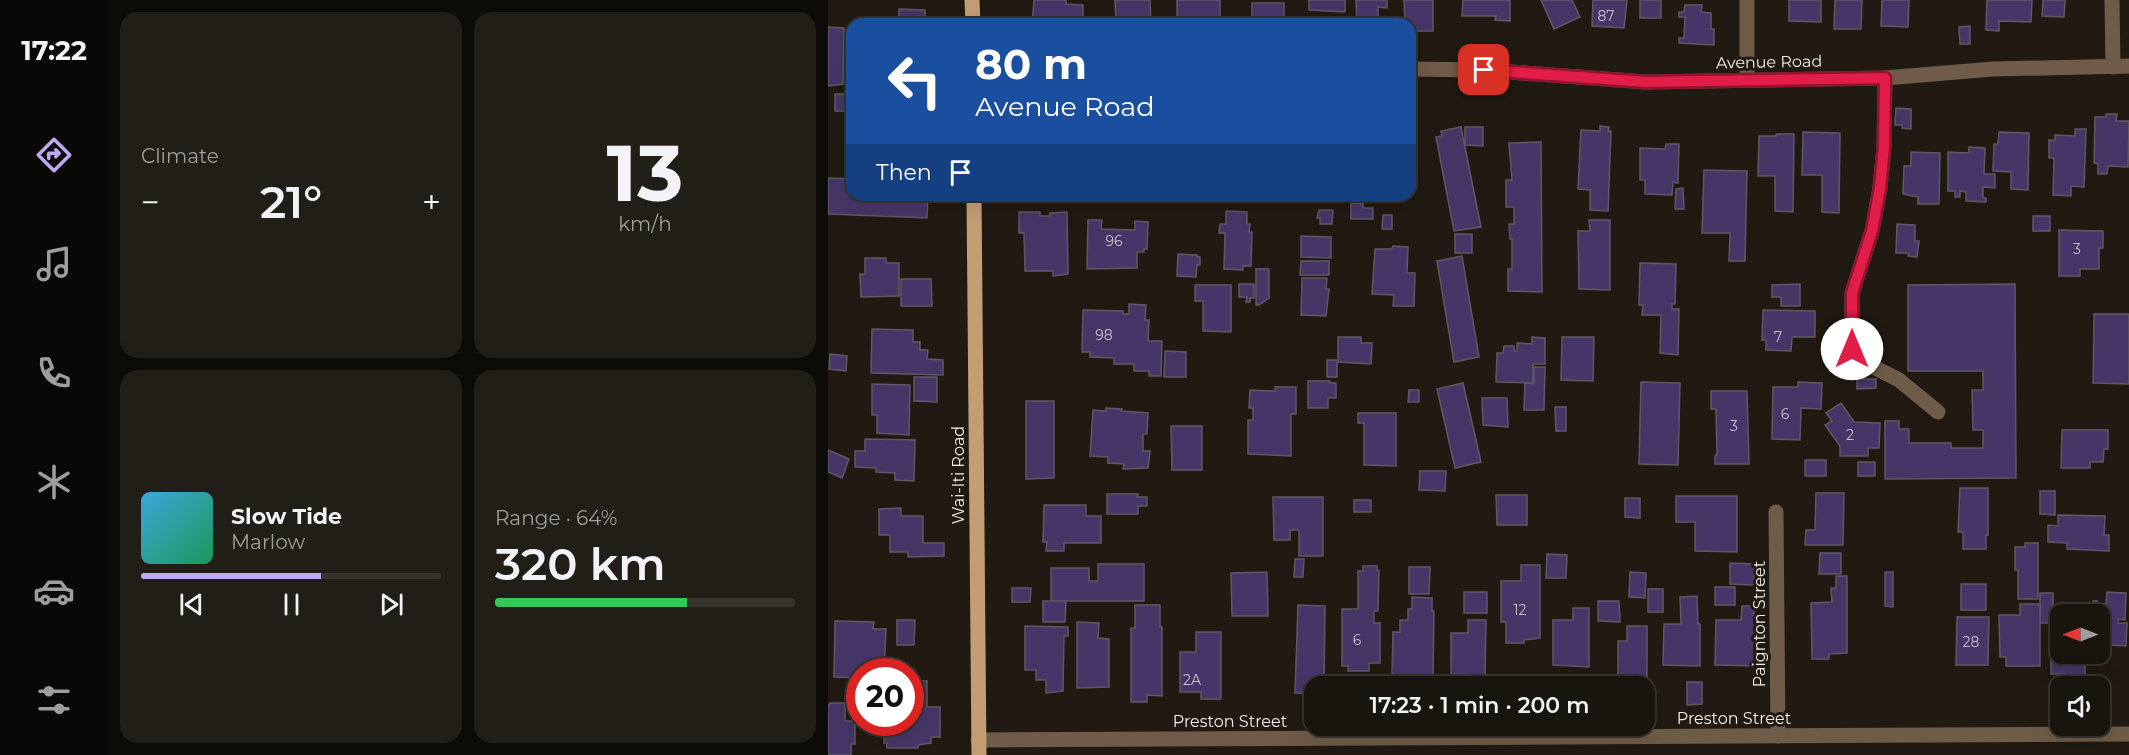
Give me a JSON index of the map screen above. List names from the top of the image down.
{
  "streets": {
    "main road": ["Wai-Iti Road"],
    "street": ["Avenue Road", "Paignton Street", "Preston Street"]
  },
  "crossings": [
    ["Wai-Iti Road", "Preston Street"],
    ["Paignton Street", "Preston Street"]
  ],
  "house_numbers": [
    "87",
    "96",
    "3",
    "98",
    "7",
    "6",
    "3",
    "2",
    "12",
    "6",
    "28",
    "2A"
  ],
  "north": "left",
  "page": {
    "tabs": "17:22",
    "tile": [
      "Climate",
      ["13", "km/h"],
      ["Range · 64%", "320 km"]
    ],
    "turn": ["80 m", "Avenue Road"],
    "then": "Then",
    "heat": ["−", "21°", "+"],
    "song": ["Slow Tide", "Marlow"],
    "limit": "20",
    "trip": "17:23 · 1 min · 200 m"
  }
}
